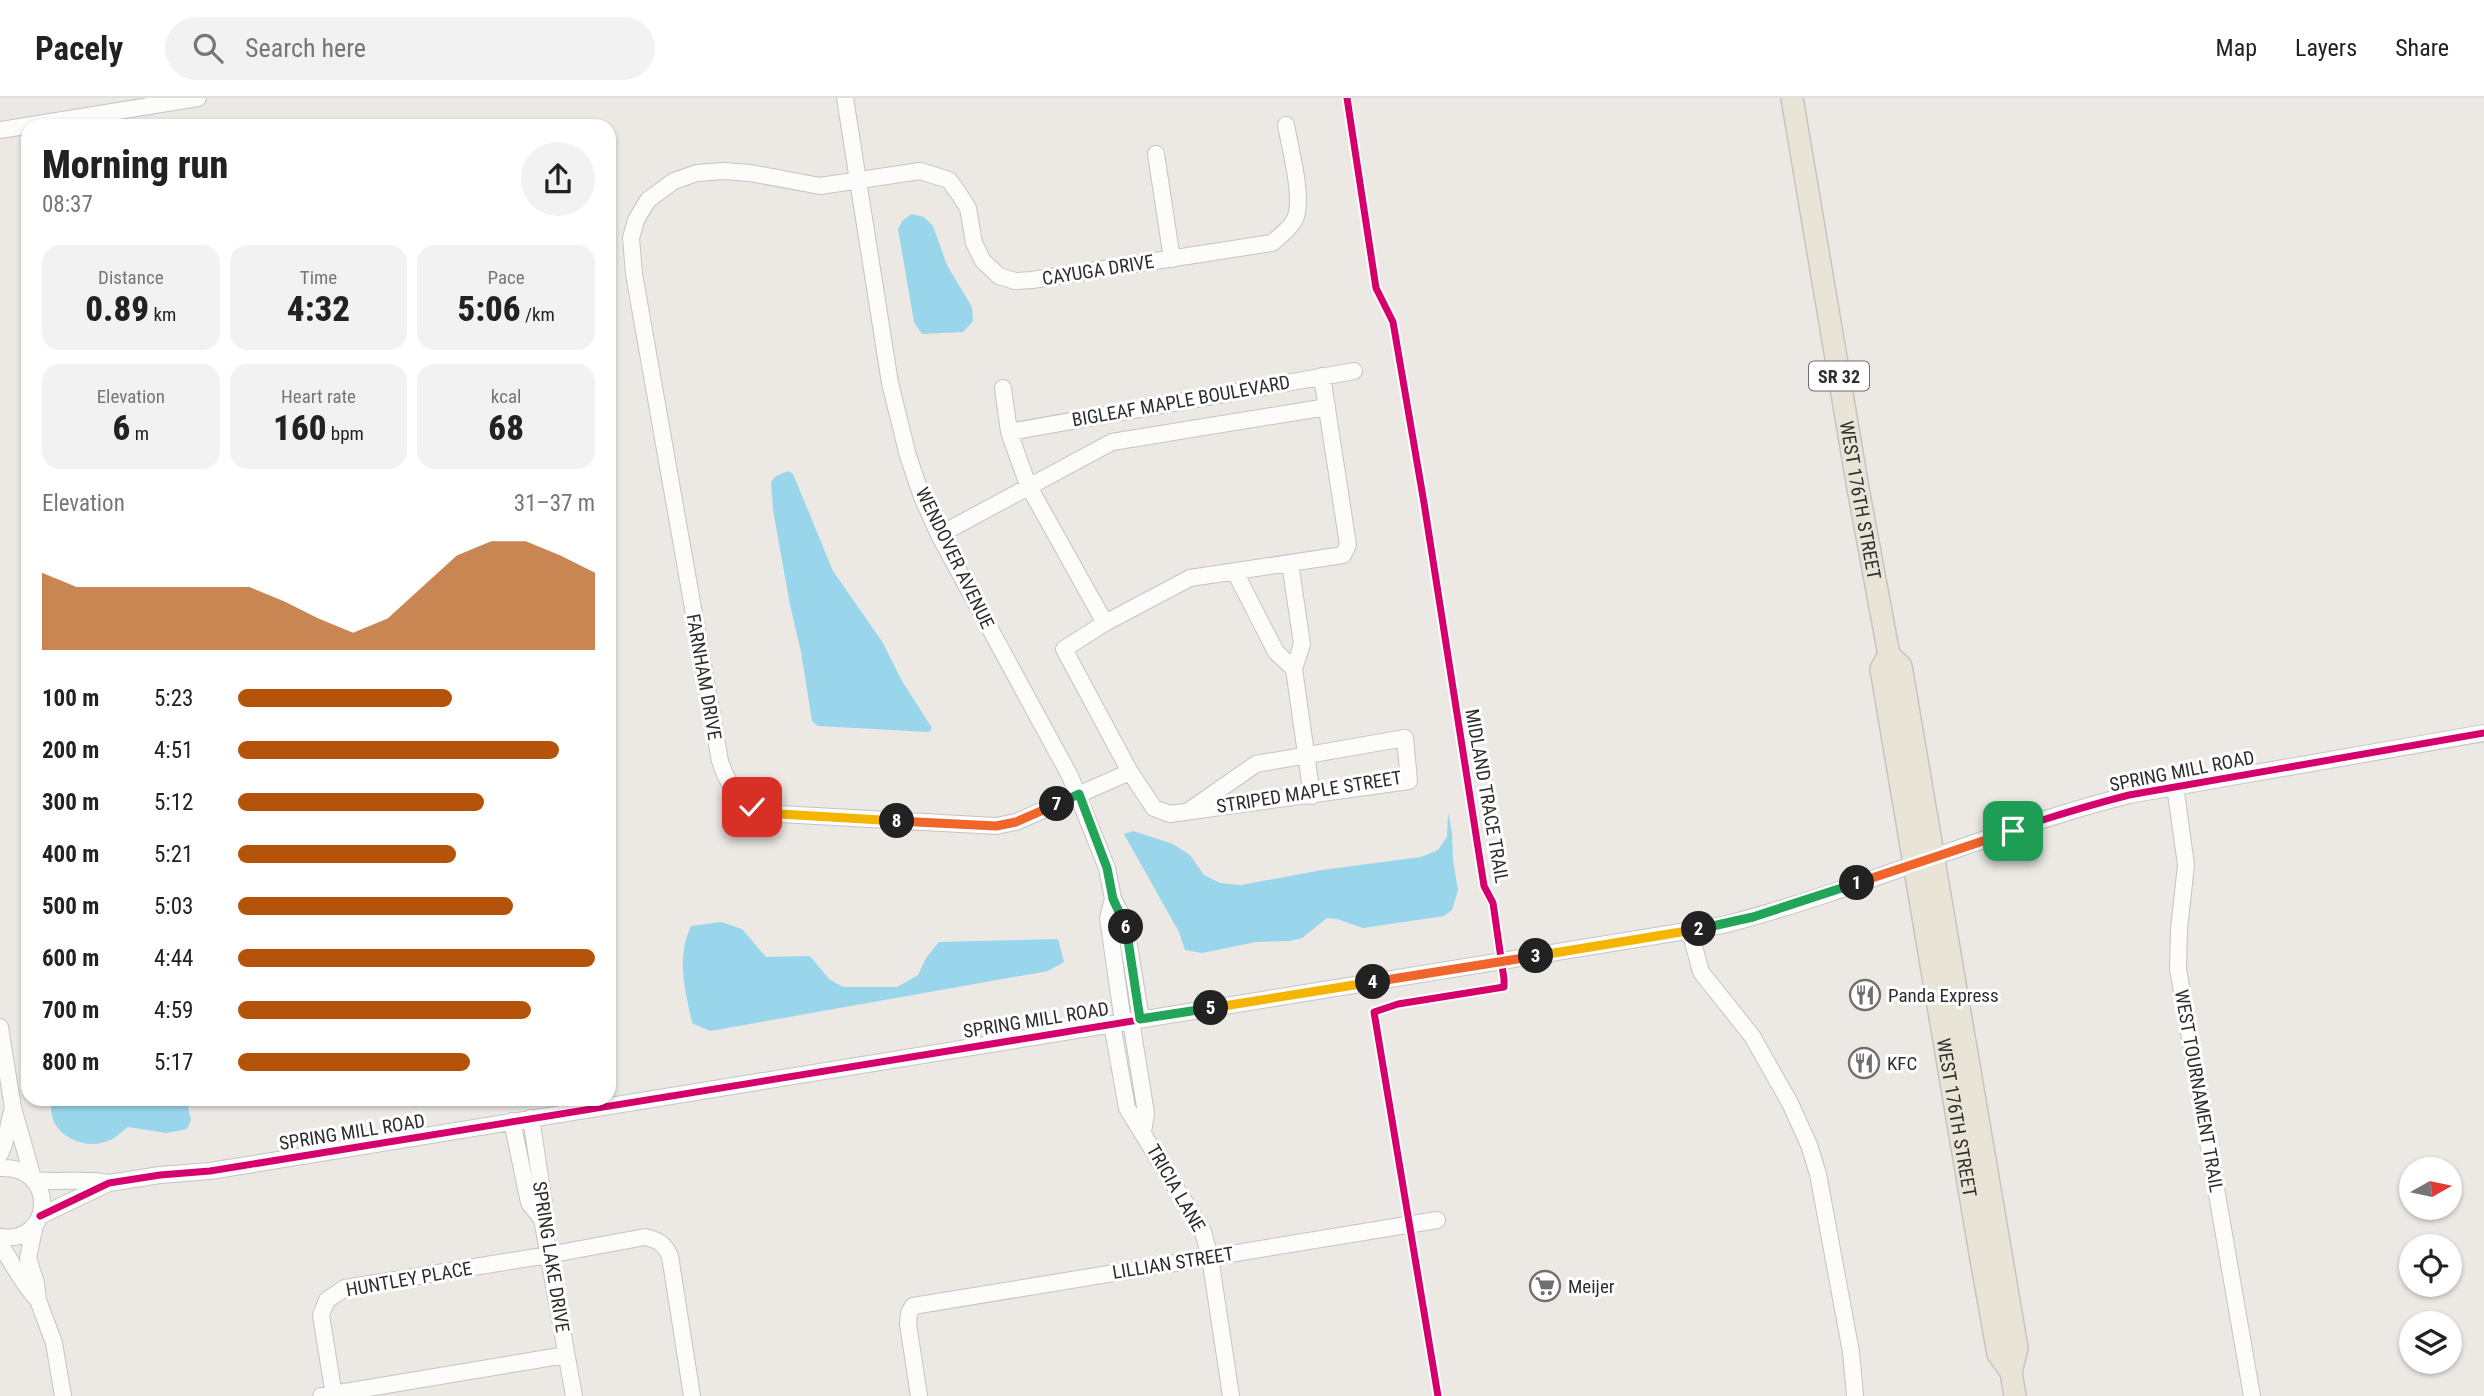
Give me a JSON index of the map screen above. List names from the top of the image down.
{
  "streets": {
    "main road": ["SR 32", "WEST 176TH STREET"],
    "street": [
      "CAYUGA DRIVE",
      "BIGLEAF MAPLE BOULEVARD",
      "WENDOVER AVENUE",
      "FARNHAM DRIVE",
      "SPRING MILL ROAD",
      "STRIPED MAPLE STREET",
      "WEST TOURNAMENT TRAIL",
      "TRICIA LANE",
      "SPRING LAKE DRIVE",
      "LILLIAN STREET",
      "HUNTLEY PLACE"
    ],
    "cycle path": ["MIDLAND TRACE TRAIL"]
  },
  "crossings": [
    ["CAYUGA DRIVE", "WENDOVER AVENUE"],
    ["CAYUGA DRIVE", "FARNHAM DRIVE"],
    ["BIGLEAF MAPLE BOULEVARD", "WENDOVER AVENUE"],
    ["WEST 176TH STREET", "SPRING MILL ROAD"],
    ["WENDOVER AVENUE", "FARNHAM DRIVE"],
    ["WENDOVER AVENUE", "SPRING MILL ROAD"],
    ["WENDOVER AVENUE", "TRICIA LANE"],
    ["SPRING MILL ROAD", "WEST TOURNAMENT TRAIL"],
    ["SPRING MILL ROAD", "TRICIA LANE"],
    ["SPRING MILL ROAD", "SPRING LAKE DRIVE"],
    ["TRICIA LANE", "LILLIAN STREET"],
    ["SPRING LAKE DRIVE", "HUNTLEY PLACE"]
  ],
  "places": {
    "restaurant": ["Panda Express", "KFC"],
    "supermarket": ["Meijer"]
  },
  "north": "right",
  "page": {
    "header": "Pacely",
    "search": "Search here",
    "nav": ["Map", "Layers", "Share"],
    "heading": ["Morning run", "08:37"],
    "stats": [
      ["Distance", "0.89 km"],
      ["Time", "4:32"],
      ["Pace", "5:06 /km"],
      ["Elevation", "6 m"],
      ["Heart rate", "160 bpm"],
      ["kcal", "68"]
    ],
    "chart": ["Elevation", "31–37 m"],
    "list": [
      {
        "name": "100 m",
        "note": "5:23"
      },
      {
        "name": "200 m",
        "note": "4:51"
      },
      {
        "name": "300 m",
        "note": "5:12"
      },
      {
        "name": "400 m",
        "note": "5:21"
      },
      {
        "name": "500 m",
        "note": "5:03"
      },
      {
        "name": "600 m",
        "note": "4:44"
      },
      {
        "name": "700 m",
        "note": "4:59"
      },
      {
        "name": "800 m",
        "note": "5:17"
      }
    ],
    "pins": [
      "7",
      "8",
      "1",
      "6",
      "2",
      "3",
      "4",
      "5"
    ]
  }
}
